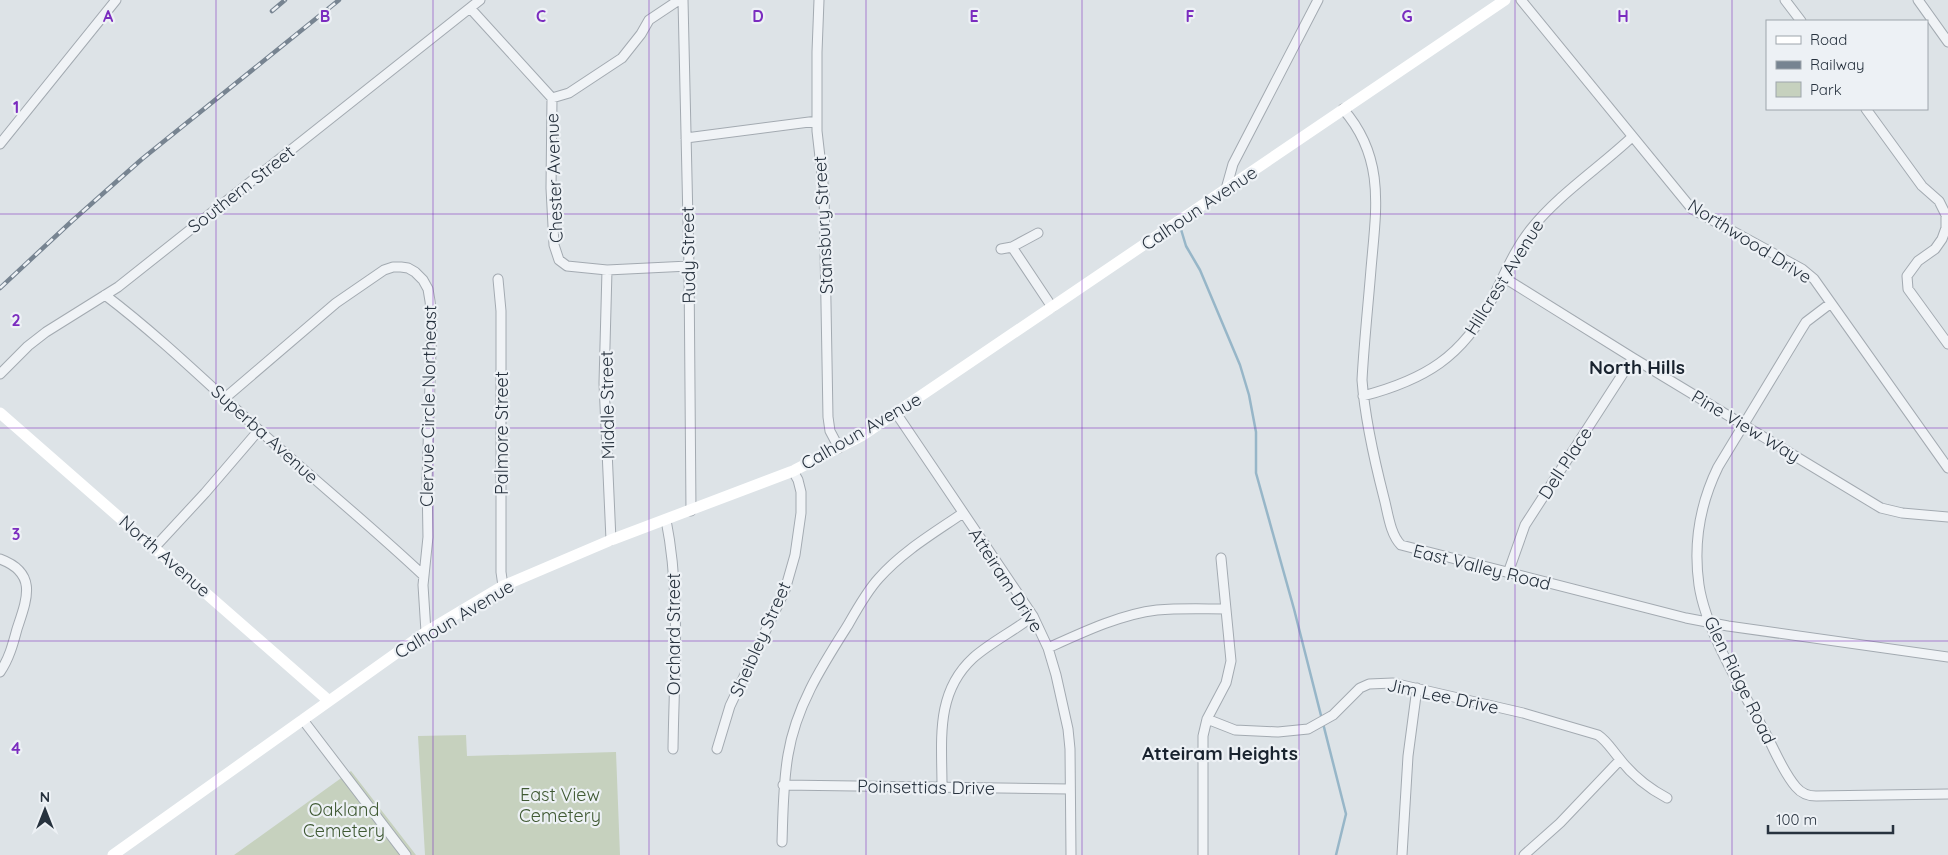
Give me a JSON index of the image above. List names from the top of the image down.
{
  "streets": {
    "street": [
      "Chester Avenue",
      "Southern Street",
      "Calhoun Avenue",
      "Stansbury Street",
      "Northwood Drive",
      "Rudy Street",
      "Hillcrest Avenue",
      "Middle Street",
      "Clervue Circle Northeast",
      "Pine View Way",
      "Palmore Street",
      "Superba Avenue",
      "Dell Place",
      "North Avenue",
      "East Valley Road",
      "Atteiram Drive",
      "Orchard Street",
      "Sheibley Street",
      "Glen Ridge Road",
      "Jim Lee Drive",
      "Poinsettias Drive"
    ]
  },
  "crossings": [
    ["Chester Avenue", "Southern Street"],
    ["Chester Avenue", "Middle Street"],
    ["Southern Street", "Superba Avenue"],
    ["Calhoun Avenue", "Stansbury Street"],
    ["Calhoun Avenue", "Rudy Street"],
    ["Calhoun Avenue", "Middle Street"],
    ["Calhoun Avenue", "Clervue Circle Northeast"],
    ["Calhoun Avenue", "Palmore Street"],
    ["Calhoun Avenue", "North Avenue"],
    ["Calhoun Avenue", "East Valley Road"],
    ["Calhoun Avenue", "Atteiram Drive"],
    ["Calhoun Avenue", "Orchard Street"],
    ["Calhoun Avenue", "Sheibley Street"],
    ["Northwood Drive", "Hillcrest Avenue"],
    ["Northwood Drive", "Glen Ridge Road"],
    ["Hillcrest Avenue", "Pine View Way"],
    ["Hillcrest Avenue", "East Valley Road"],
    ["Clervue Circle Northeast", "Superba Avenue"],
    ["Pine View Way", "Dell Place"],
    ["Pine View Way", "Glen Ridge Road"],
    ["Dell Place", "East Valley Road"],
    ["East Valley Road", "Glen Ridge Road"],
    ["Atteiram Drive", "Poinsettias Drive"]
  ],
  "districts": ["North Hills", "Atteiram Heights"],
  "parks": ["East View Cemetery", "Oakland Cemetery"],
  "legend": ["Road", "Railway", "Park"],
  "scale_bar": "100 m",
  "north": "top",
  "grid": {
    "columns": [
      "A",
      "B",
      "C",
      "D",
      "E",
      "F",
      "G",
      "H"
    ],
    "rows": [
      "1",
      "2",
      "3",
      "4"
    ]
  }
}
